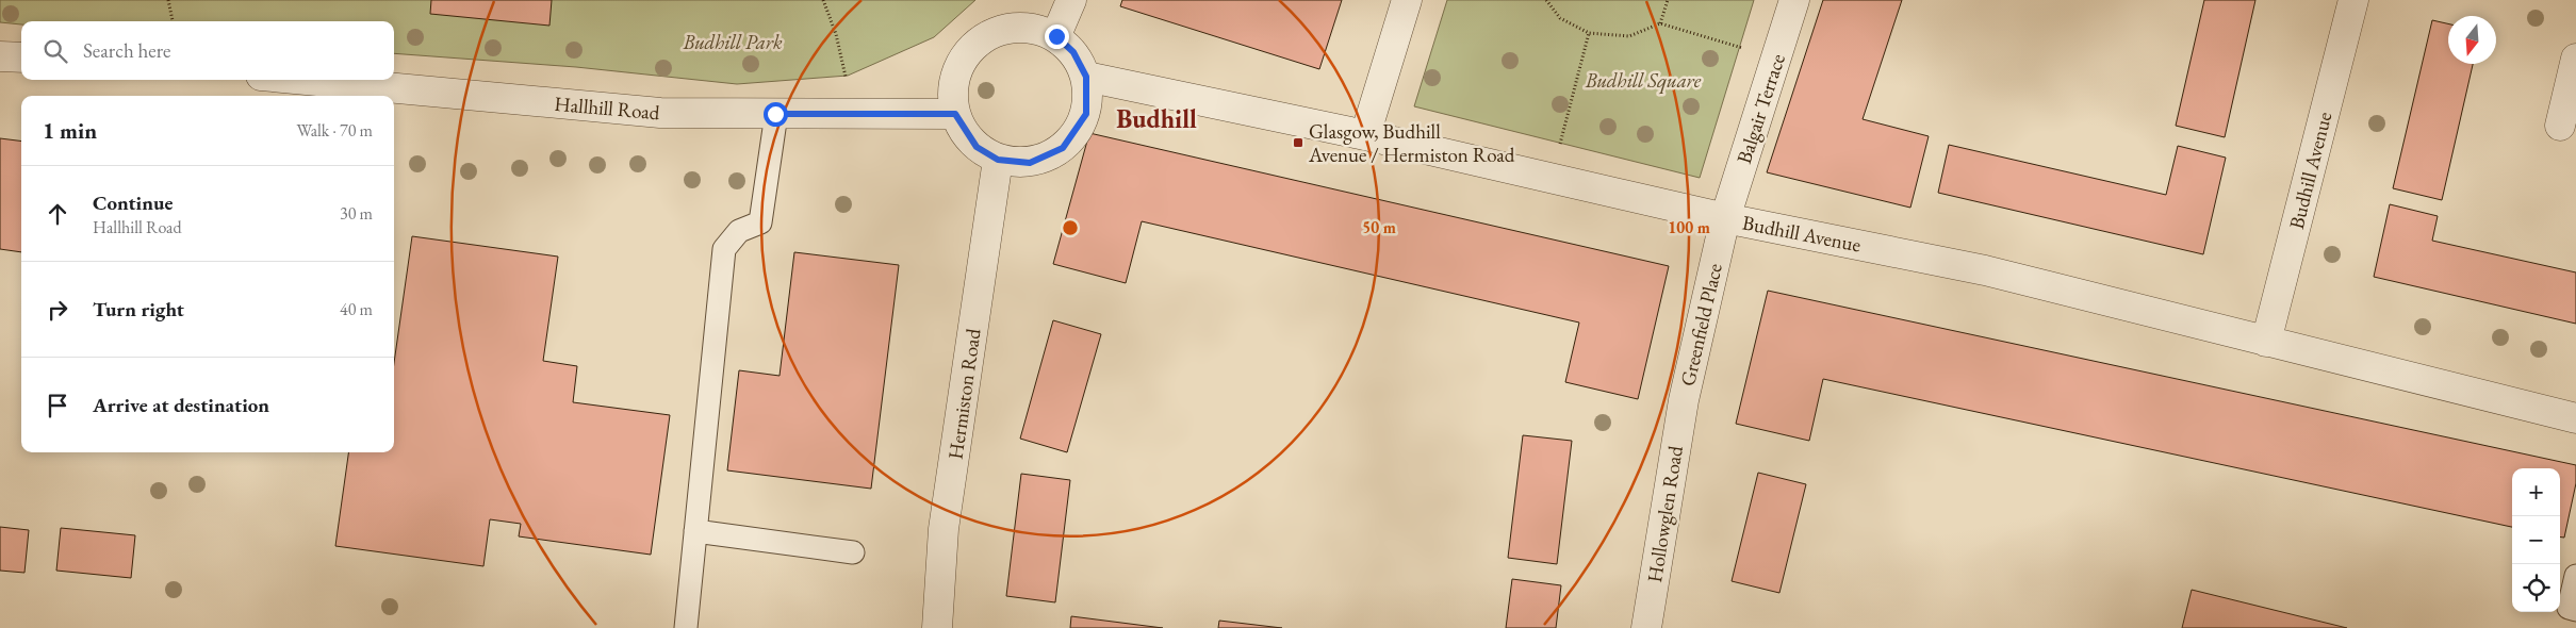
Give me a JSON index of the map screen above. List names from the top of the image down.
{
  "streets": {
    "street": [
      "Hallhill Road",
      "Balgair Terrace",
      "Budhill Avenue",
      "Greenfield Place",
      "Hermiston Road",
      "Hollowglen Road"
    ]
  },
  "crossings": [
    ["Hallhill Road", "Budhill Avenue"],
    ["Hallhill Road", "Hermiston Road"],
    ["Balgair Terrace", "Budhill Avenue"],
    ["Balgair Terrace", "Greenfield Place"],
    ["Budhill Avenue", "Greenfield Place"],
    ["Budhill Avenue", "Hermiston Road"],
    ["Greenfield Place", "Hollowglen Road"]
  ],
  "districts": ["Budhill"],
  "parks": ["Budhill Park", "Budhill Square"],
  "places": {
    "transit": ["Glasgow, Budhill Avenue / Hermiston Road"]
  },
  "north": "bottom",
  "page": {
    "search": "Search here",
    "heading": ["1 min", "Walk · 70 m"],
    "list": [
      ["Continue", "Hallhill Road", "30 m"],
      ["Turn right", "40 m"],
      "Arrive at destination"
    ],
    "map_buttons": ["+", "−"]
  },
  "rings": ["50 m", "100 m"]
}
